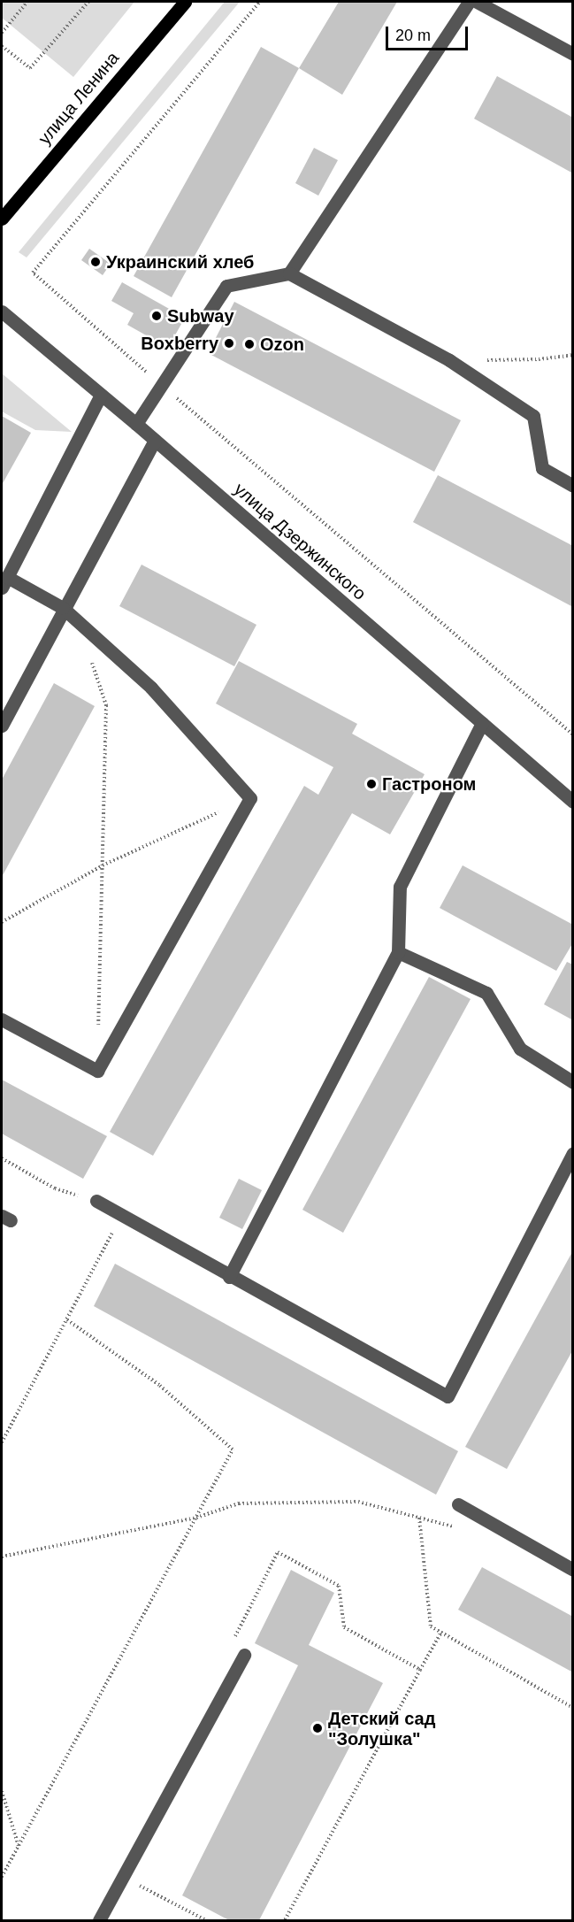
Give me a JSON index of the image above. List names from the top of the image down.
{
  "streets": {
    "main road": ["улица Ленина"],
    "street": ["улица Дзержинского"]
  },
  "places": [
    "Украинский хлеб",
    "Subway",
    "Boxberry",
    "Ozon",
    "Гастроном",
    "Детский сад \"Золушка\""
  ],
  "scale_bar": "20 m"
}
